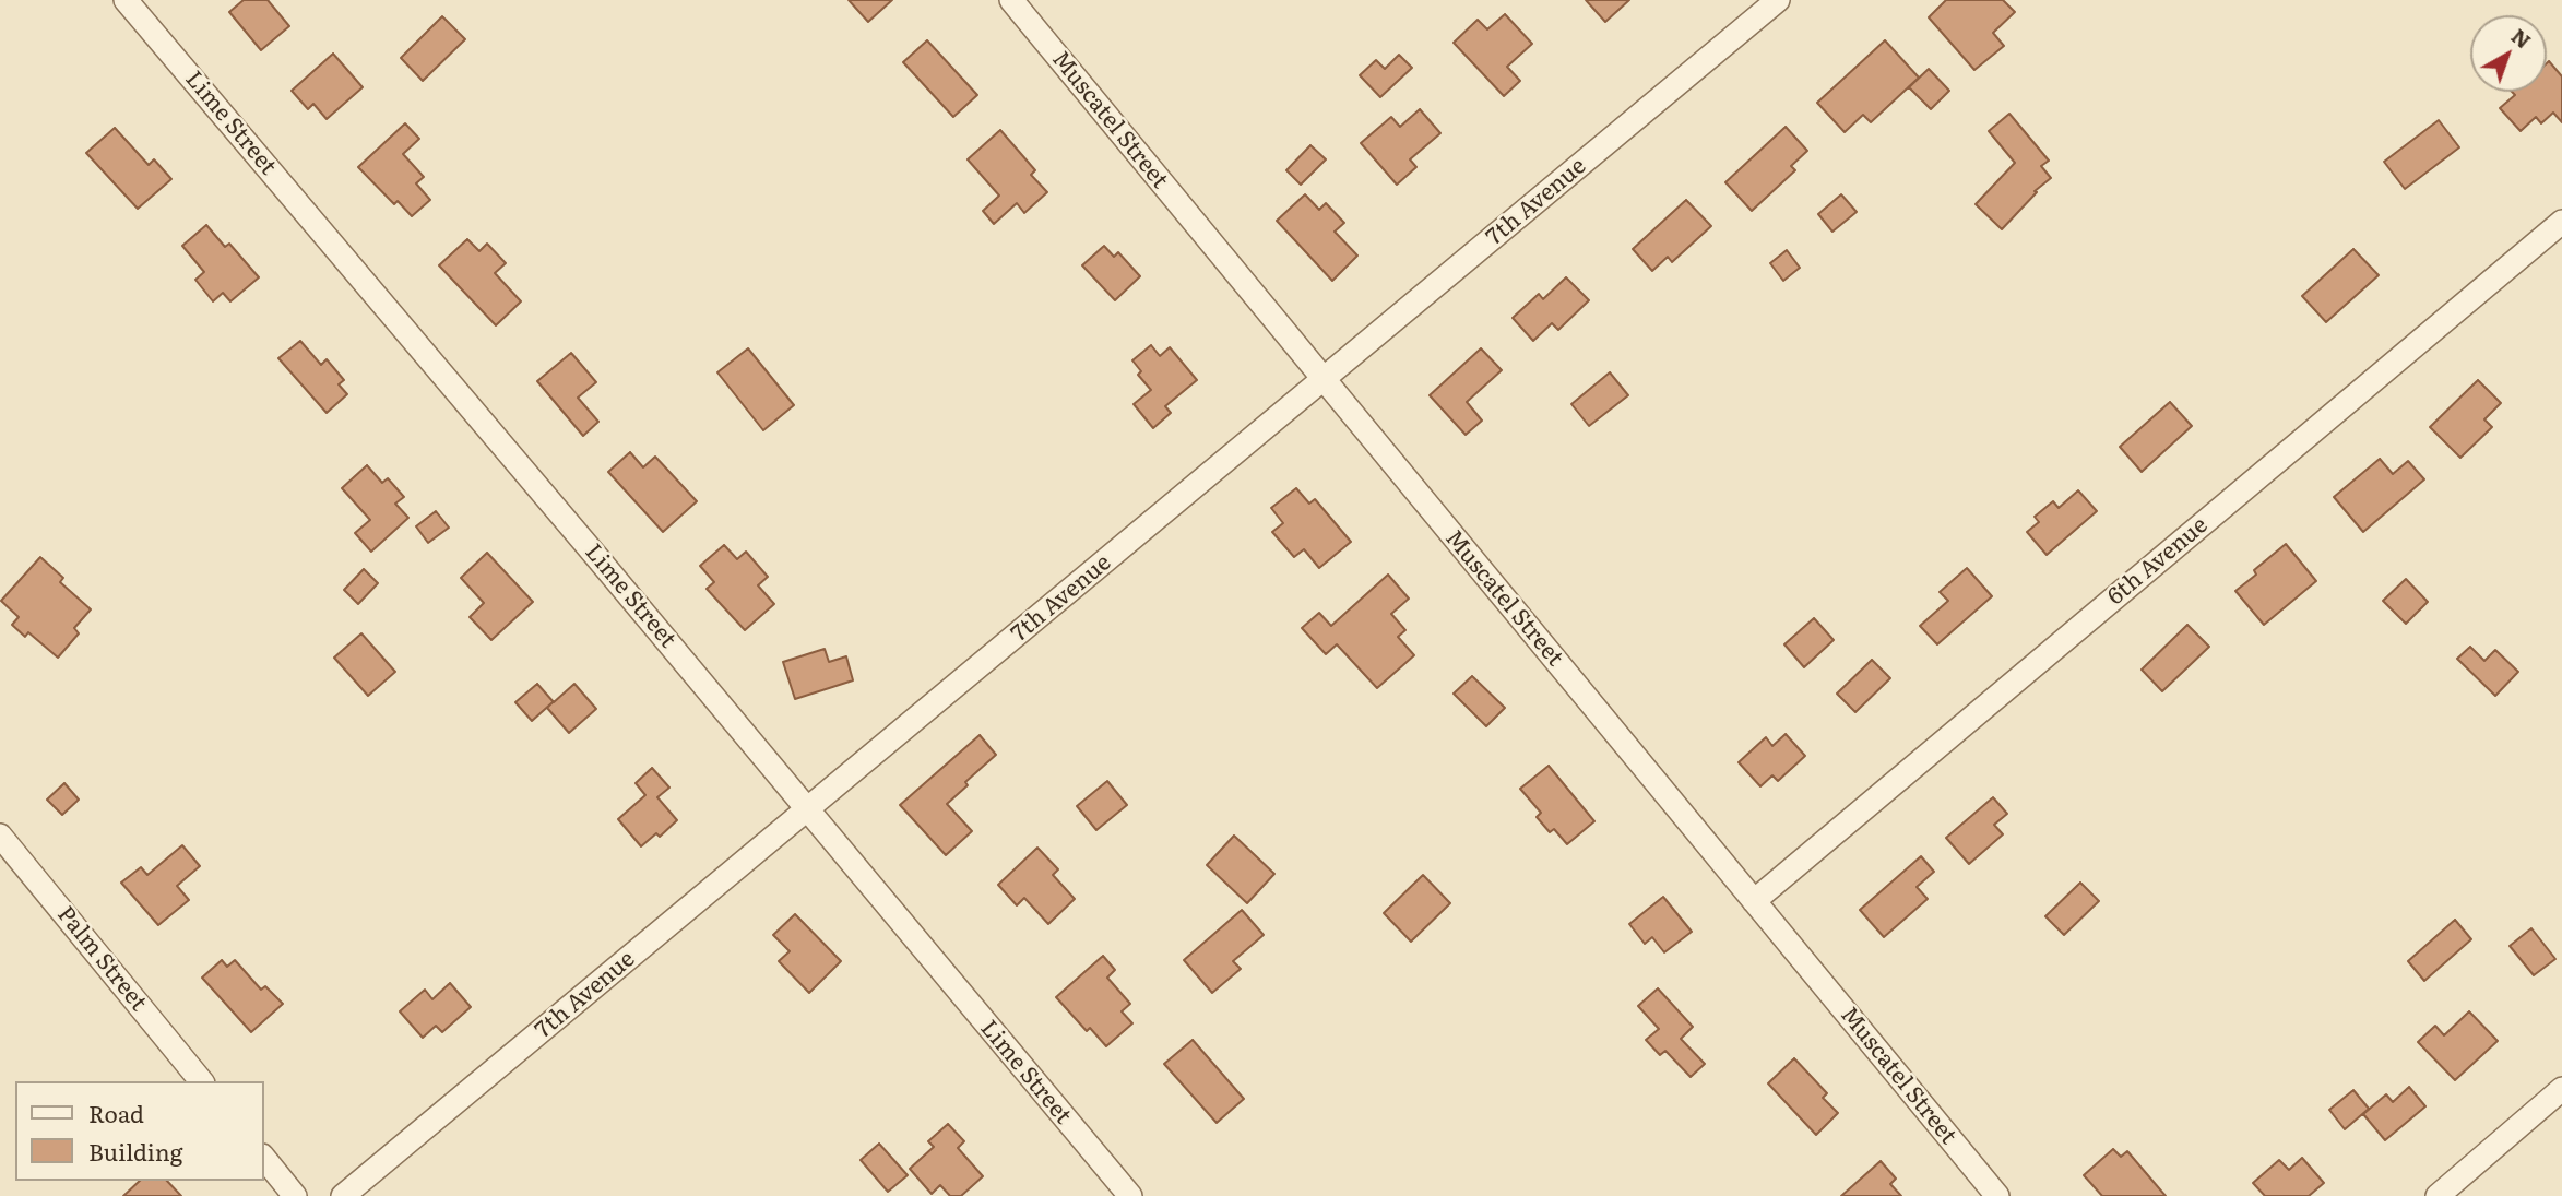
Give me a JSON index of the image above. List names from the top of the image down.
{
  "streets": {
    "street": [
      "Muscatel Street",
      "Lime Street",
      "7th Avenue",
      "6th Avenue",
      "Palm Street"
    ]
  },
  "crossings": [
    ["Muscatel Street", "7th Avenue"],
    ["Muscatel Street", "6th Avenue"],
    ["Lime Street", "7th Avenue"]
  ],
  "legend": ["Road", "Building"],
  "north": "top right"
}
